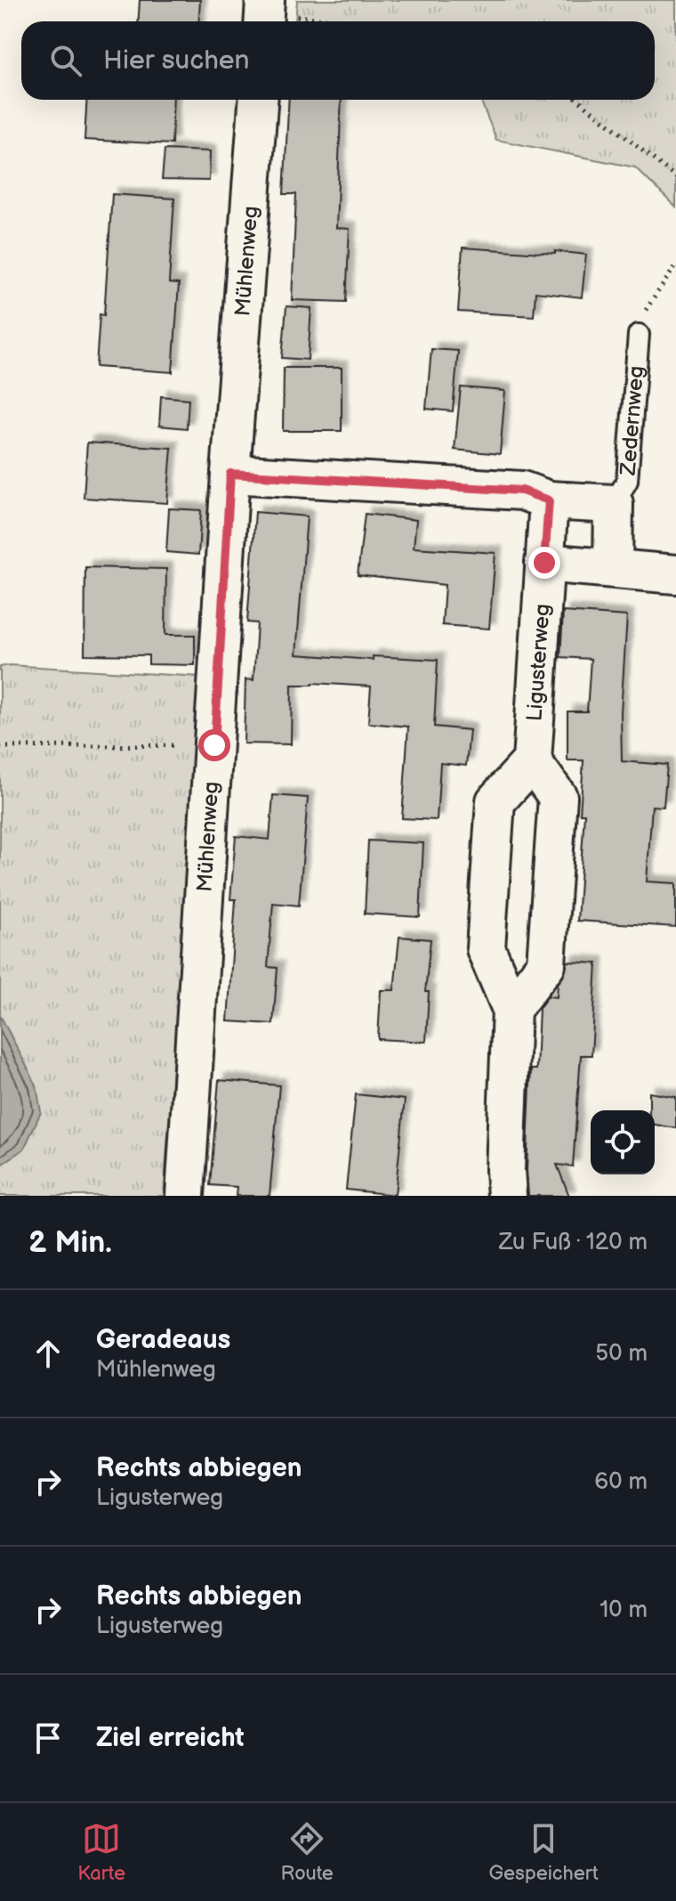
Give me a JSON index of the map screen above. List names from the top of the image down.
{
  "streets": {
    "street": ["Mühlenweg", "Zedernweg", "Ligusterweg"]
  },
  "crossings": [
    ["Zedernweg", "Ligusterweg"]
  ],
  "page": {
    "search": "Hier suchen",
    "heading": ["2 Min.", "Zu Fuß · 120 m"],
    "list": [
      ["Geradeaus", "Mühlenweg", "50 m"],
      ["Rechts abbiegen", "Ligusterweg", "60 m"],
      ["Rechts abbiegen", "Ligusterweg", "10 m"],
      "Ziel erreicht"
    ],
    "nav": ["Karte", "Route", "Gespeichert"]
  }
}
